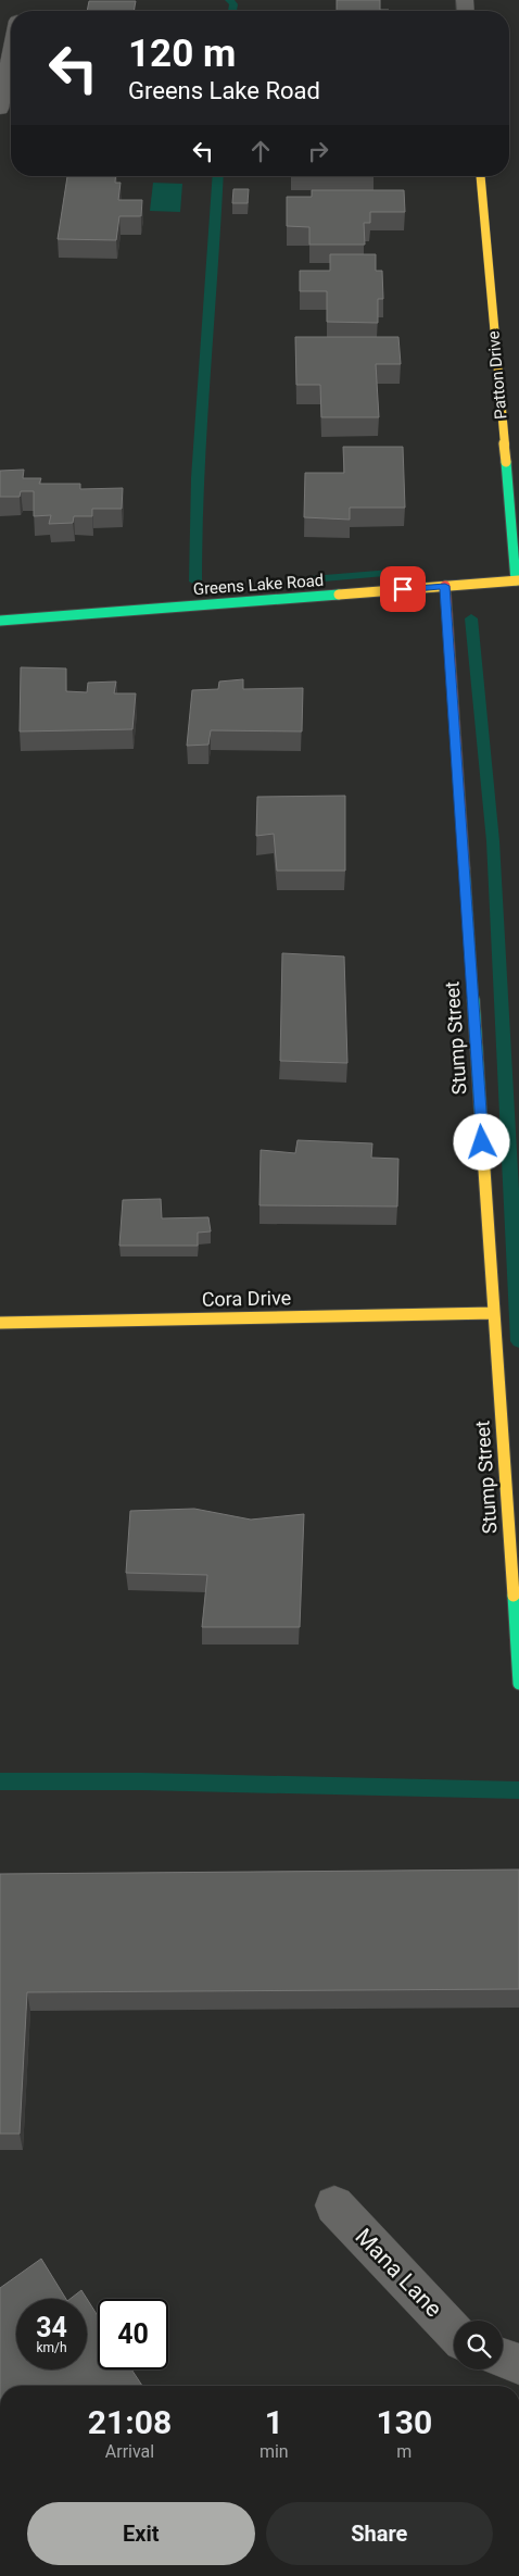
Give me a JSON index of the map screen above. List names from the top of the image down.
{
  "streets": {
    "street": [
      "Patton Drive",
      "Greens Lake Road",
      "Stump Street",
      "Cora Drive",
      "Mana Lane"
    ]
  },
  "crossings": [
    ["Patton Drive", "Greens Lake Road"],
    ["Greens Lake Road", "Stump Street"],
    ["Stump Street", "Cora Drive"]
  ],
  "page": {
    "turn": ["120 m", "Greens Lake Road"],
    "speed": "34 km/h",
    "limit": "40",
    "eta": [
      "21:08",
      "Arrival",
      "1",
      "min",
      "130",
      "m"
    ],
    "buttons": ["Exit", "Share"]
  }
}
